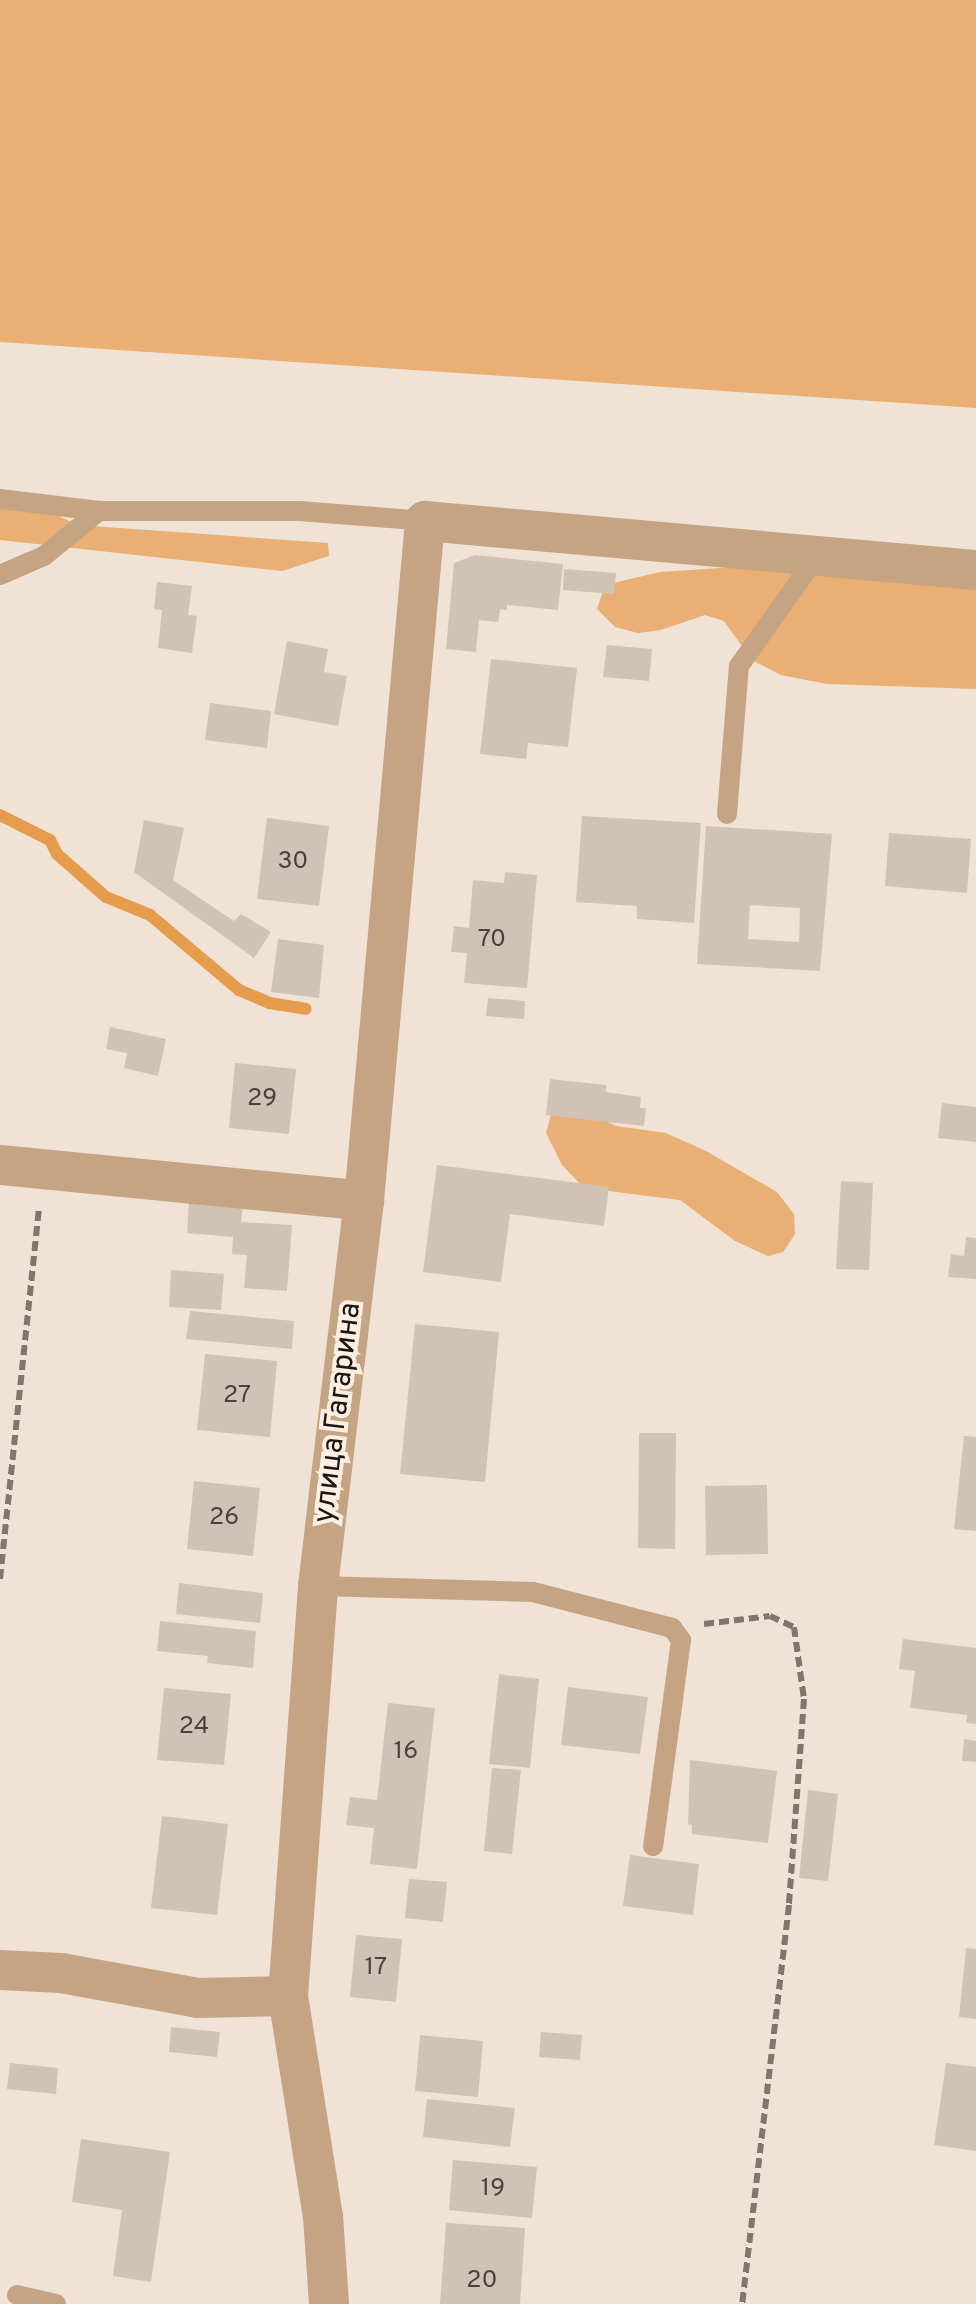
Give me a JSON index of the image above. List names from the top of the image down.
{
  "streets": {
    "street": ["улица Гагарина"]
  },
  "house_numbers": [
    "30",
    "70",
    "29",
    "27",
    "26",
    "24",
    "16",
    "17",
    "19",
    "20"
  ]
}
